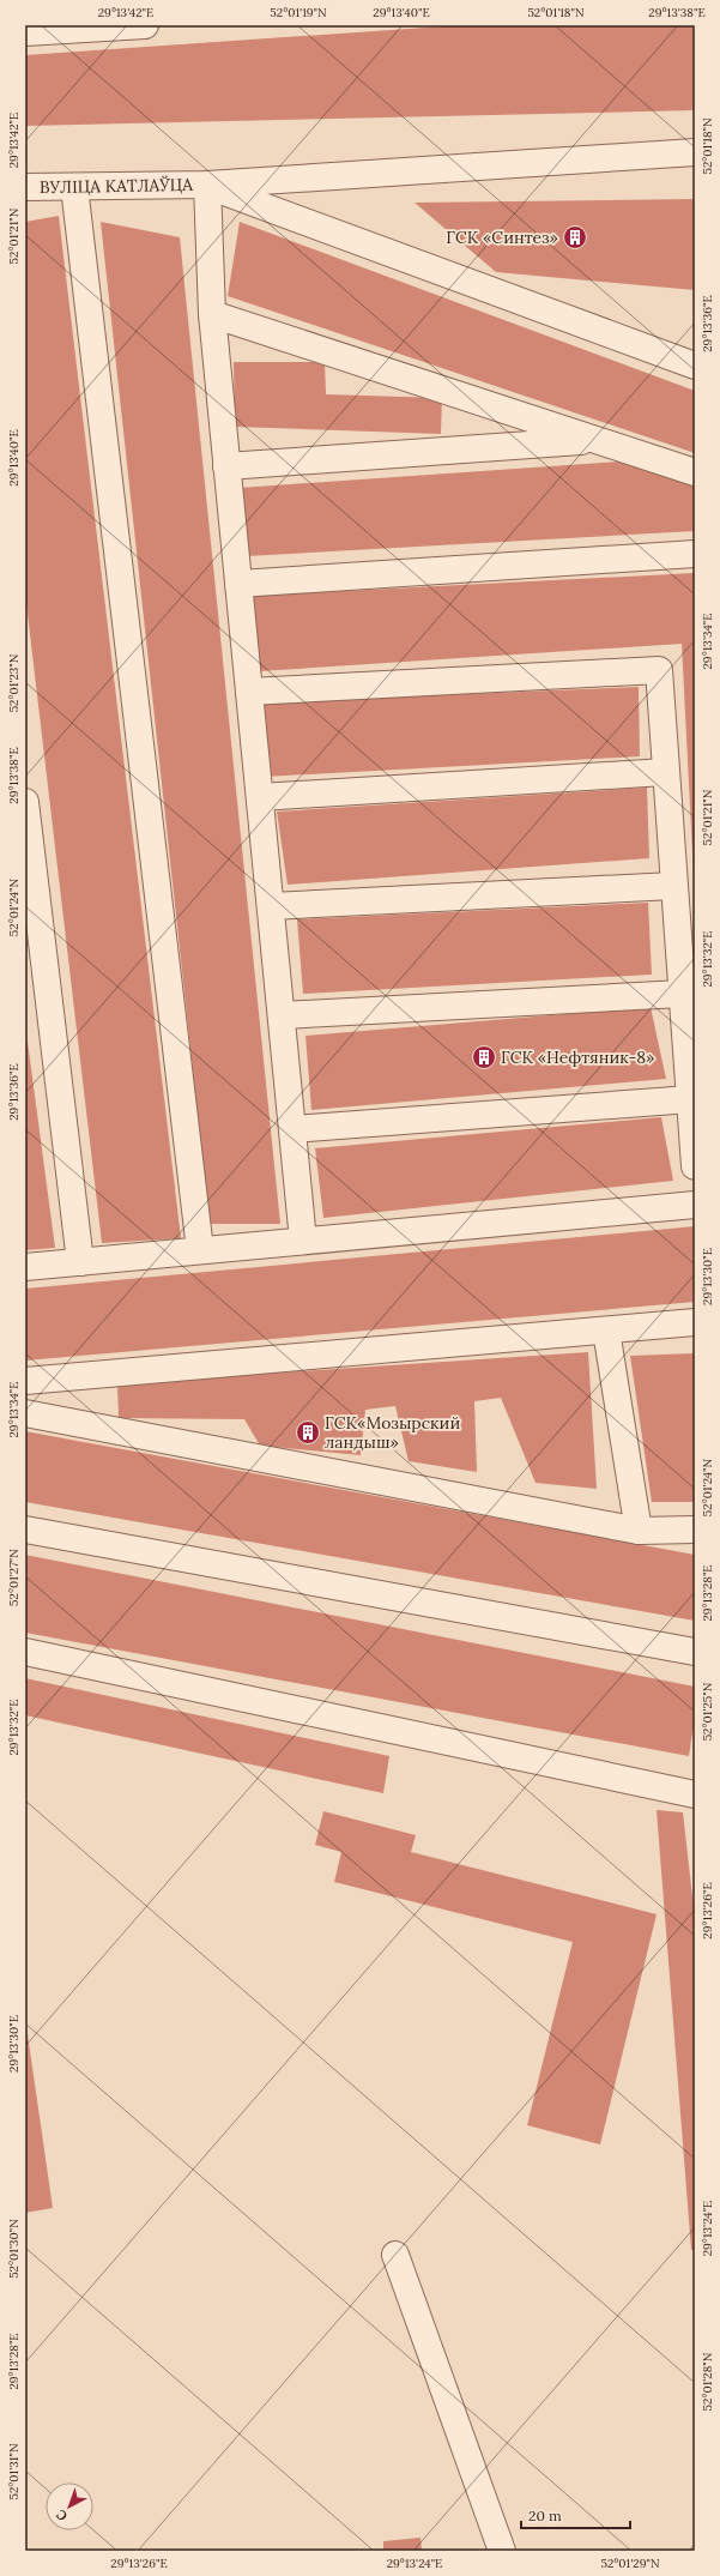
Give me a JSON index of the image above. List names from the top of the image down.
{
  "streets": {
    "street": ["ВУЛІЦА КАТЛАЎЦА"]
  },
  "places": {
    "building": ["ГСК «Синтез»", "ГСК «Нефтяник-8»", "ГСК«Мозырский ландыш»"]
  },
  "scale_bar": "20 m",
  "north": "bottom left",
  "coordinates": [
    "29°13'42\"E",
    "52°01'19\"N",
    "29°13'40\"E",
    "52°01'18\"N",
    "29°13'38\"E",
    "52°01'21\"N",
    "29°13'36\"E",
    "29°13'34\"E",
    "52°01'23\"N",
    "52°01'24\"N",
    "29°13'32\"E",
    "29°13'30\"E",
    "52°01'27\"N",
    "29°13'28\"E",
    "52°01'25\"N",
    "29°13'26\"E",
    "29°13'24\"E",
    "52°01'30\"N",
    "52°01'28\"N",
    "52°01'31\"N",
    "52°01'29\"N"
  ]
}
